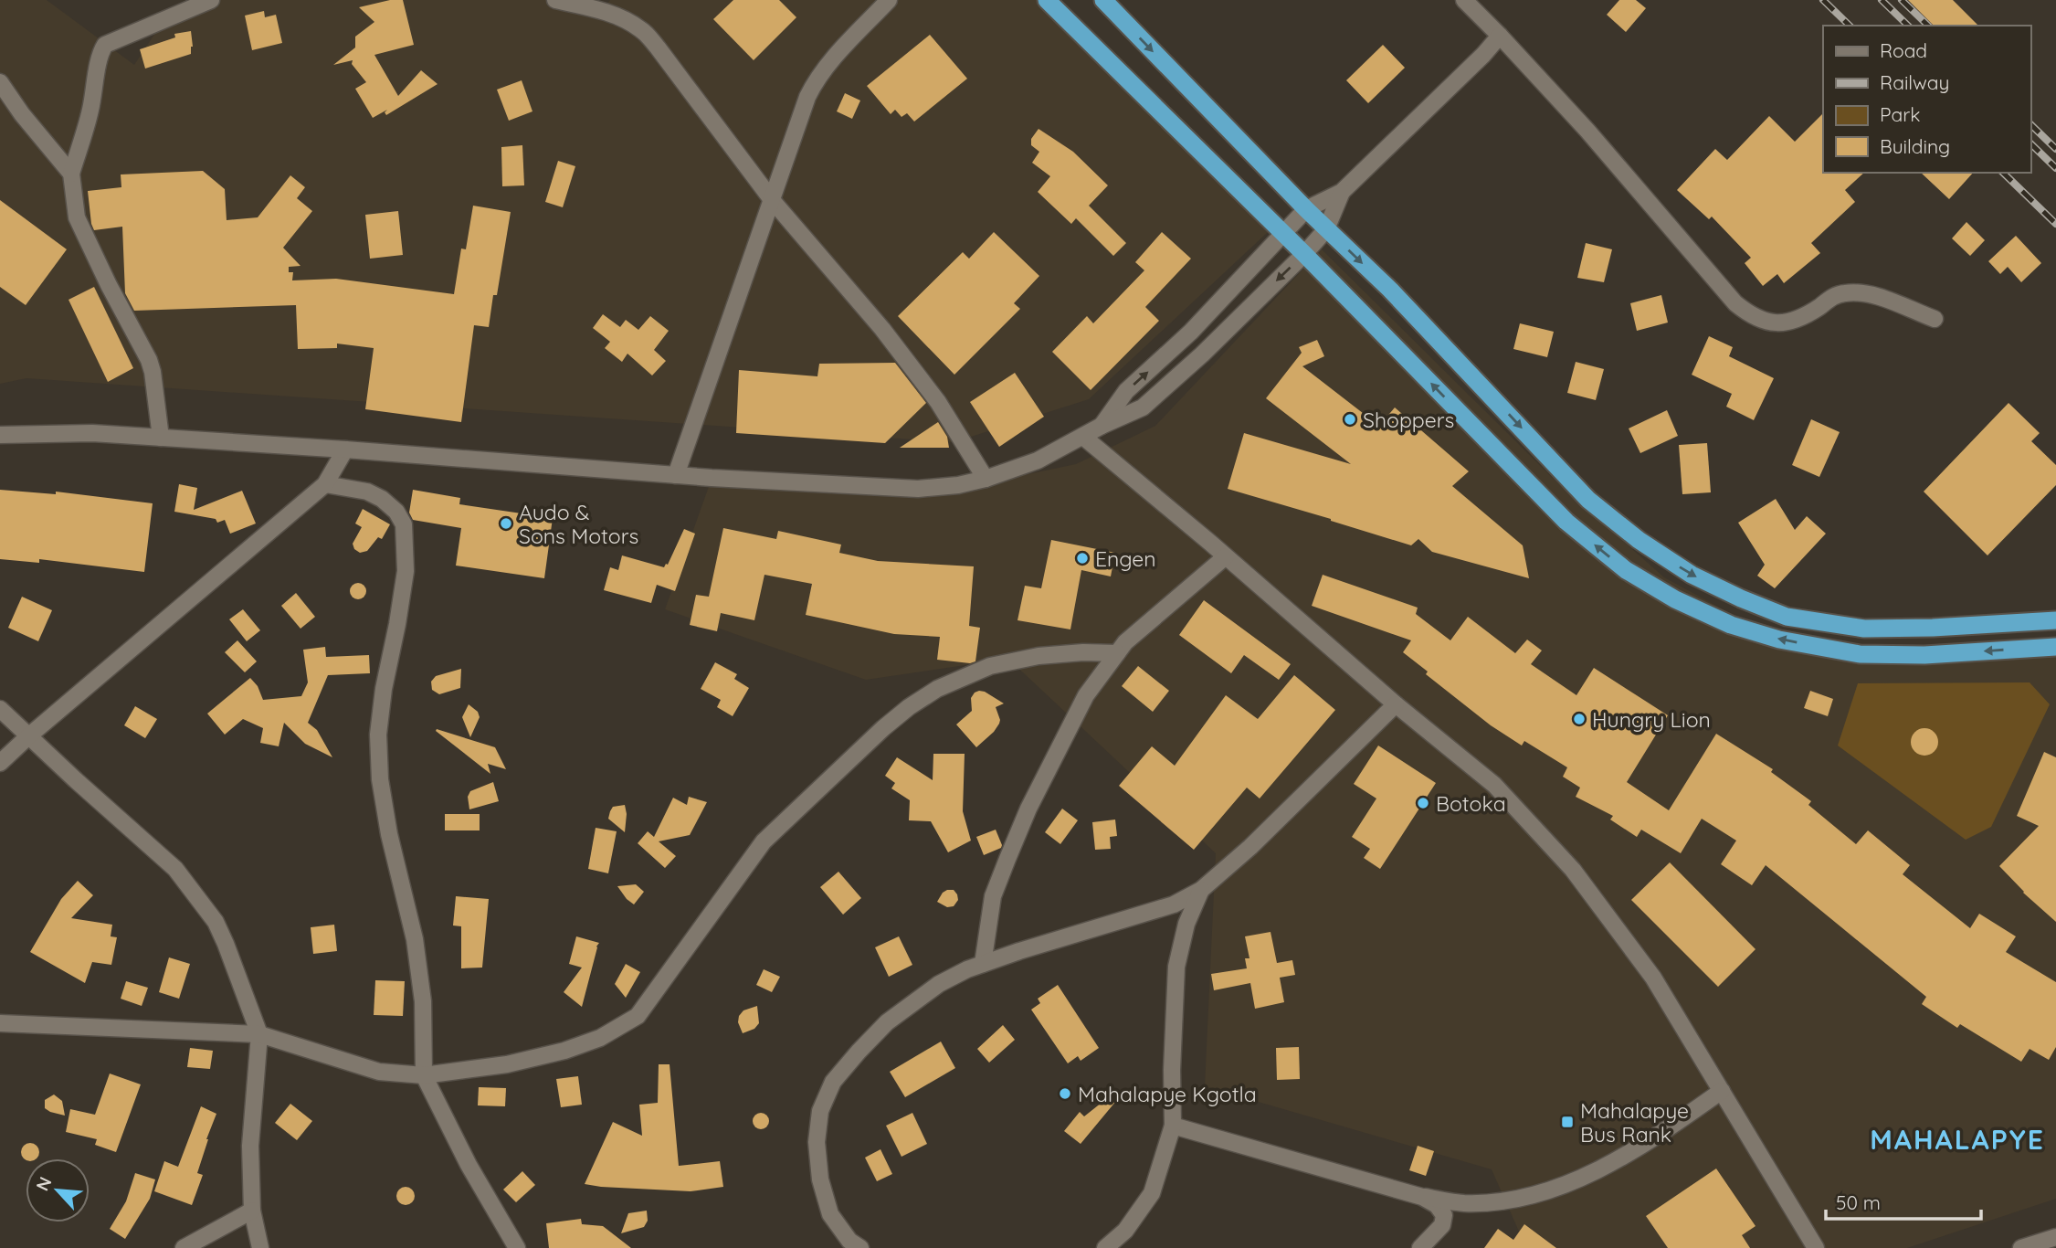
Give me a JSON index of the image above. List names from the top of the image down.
{
  "districts": ["MAHALAPYE"],
  "places": {
    "other": [
      "Shoppers",
      "Audo & Sons Motors",
      "Engen",
      "Hungry Lion",
      "Botoka",
      "Mahalapye Kgotla"
    ],
    "transit": ["Mahalapye Bus Rank"]
  },
  "legend": [
    "Road",
    "Railway",
    "Park",
    "Building"
  ],
  "scale_bar": "50 m",
  "north": "top left"
}
